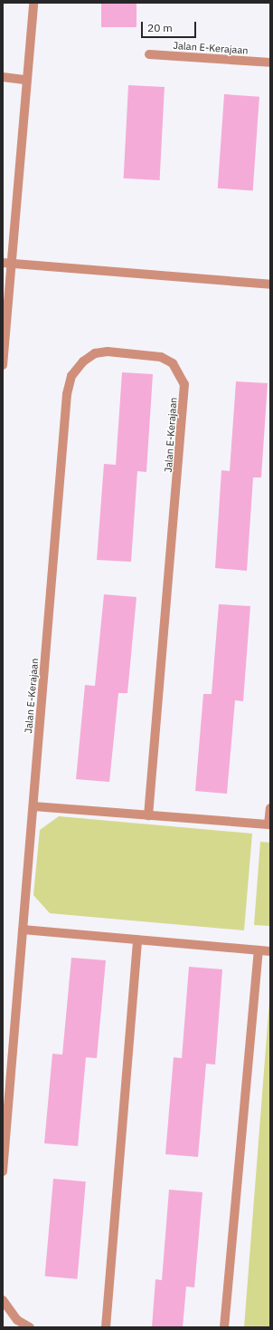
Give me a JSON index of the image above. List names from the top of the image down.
{
  "streets": {
    "street": ["Jalan E-Kerajaan"]
  },
  "scale_bar": "20 m"
}
